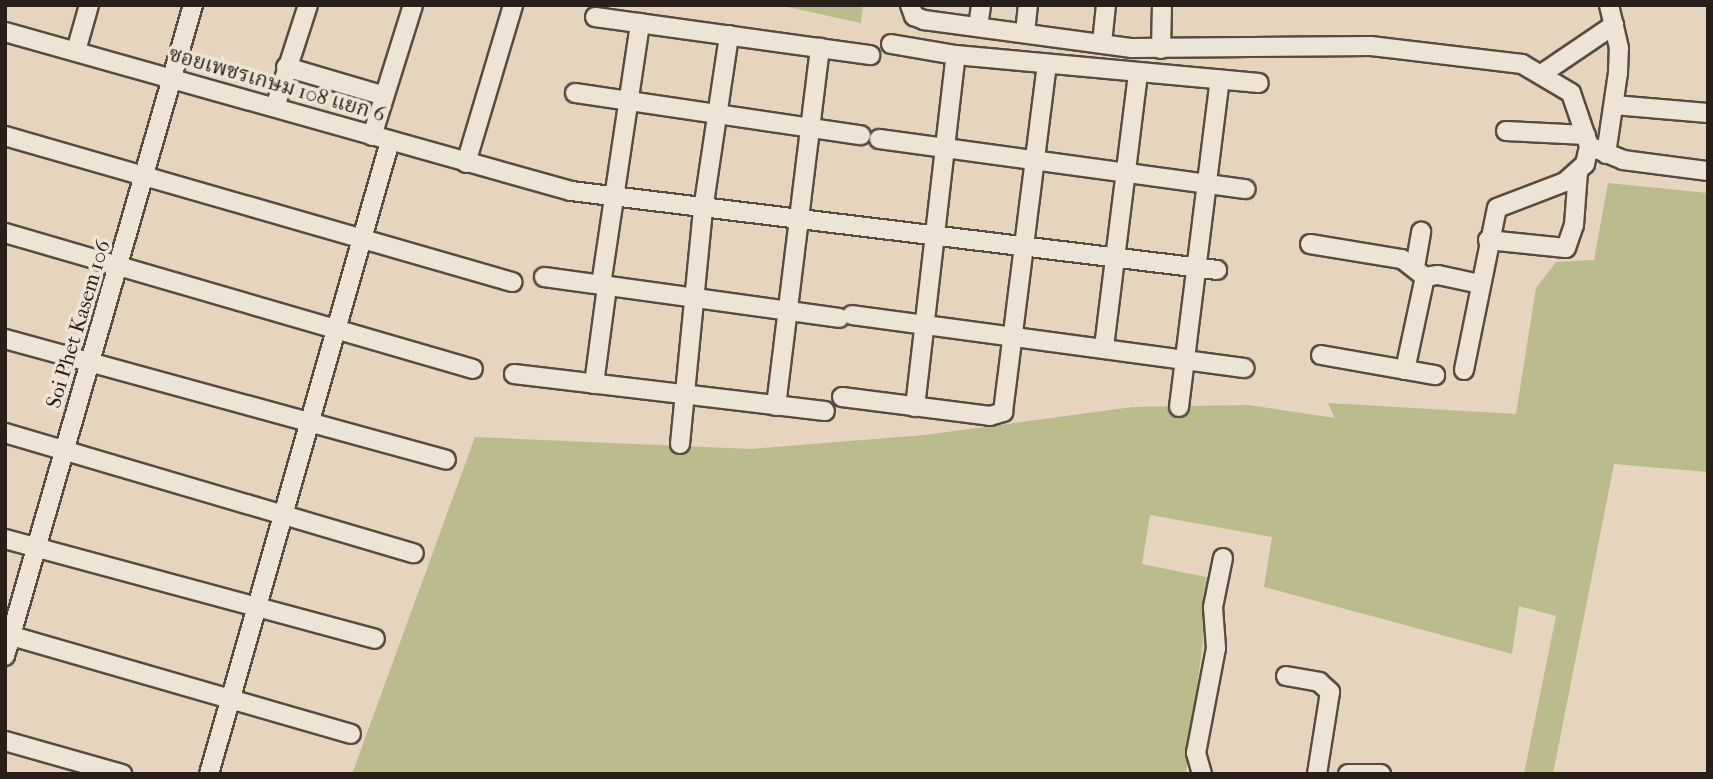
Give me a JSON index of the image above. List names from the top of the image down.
{
  "streets": {
    "street": ["ซอยเพชรเกษม 108 แยก 6", "Soi Phet Kasem 106"]
  },
  "crossings": [
    ["ซอยเพชรเกษม 108 แยก 6", "Soi Phet Kasem 106"]
  ]
}
